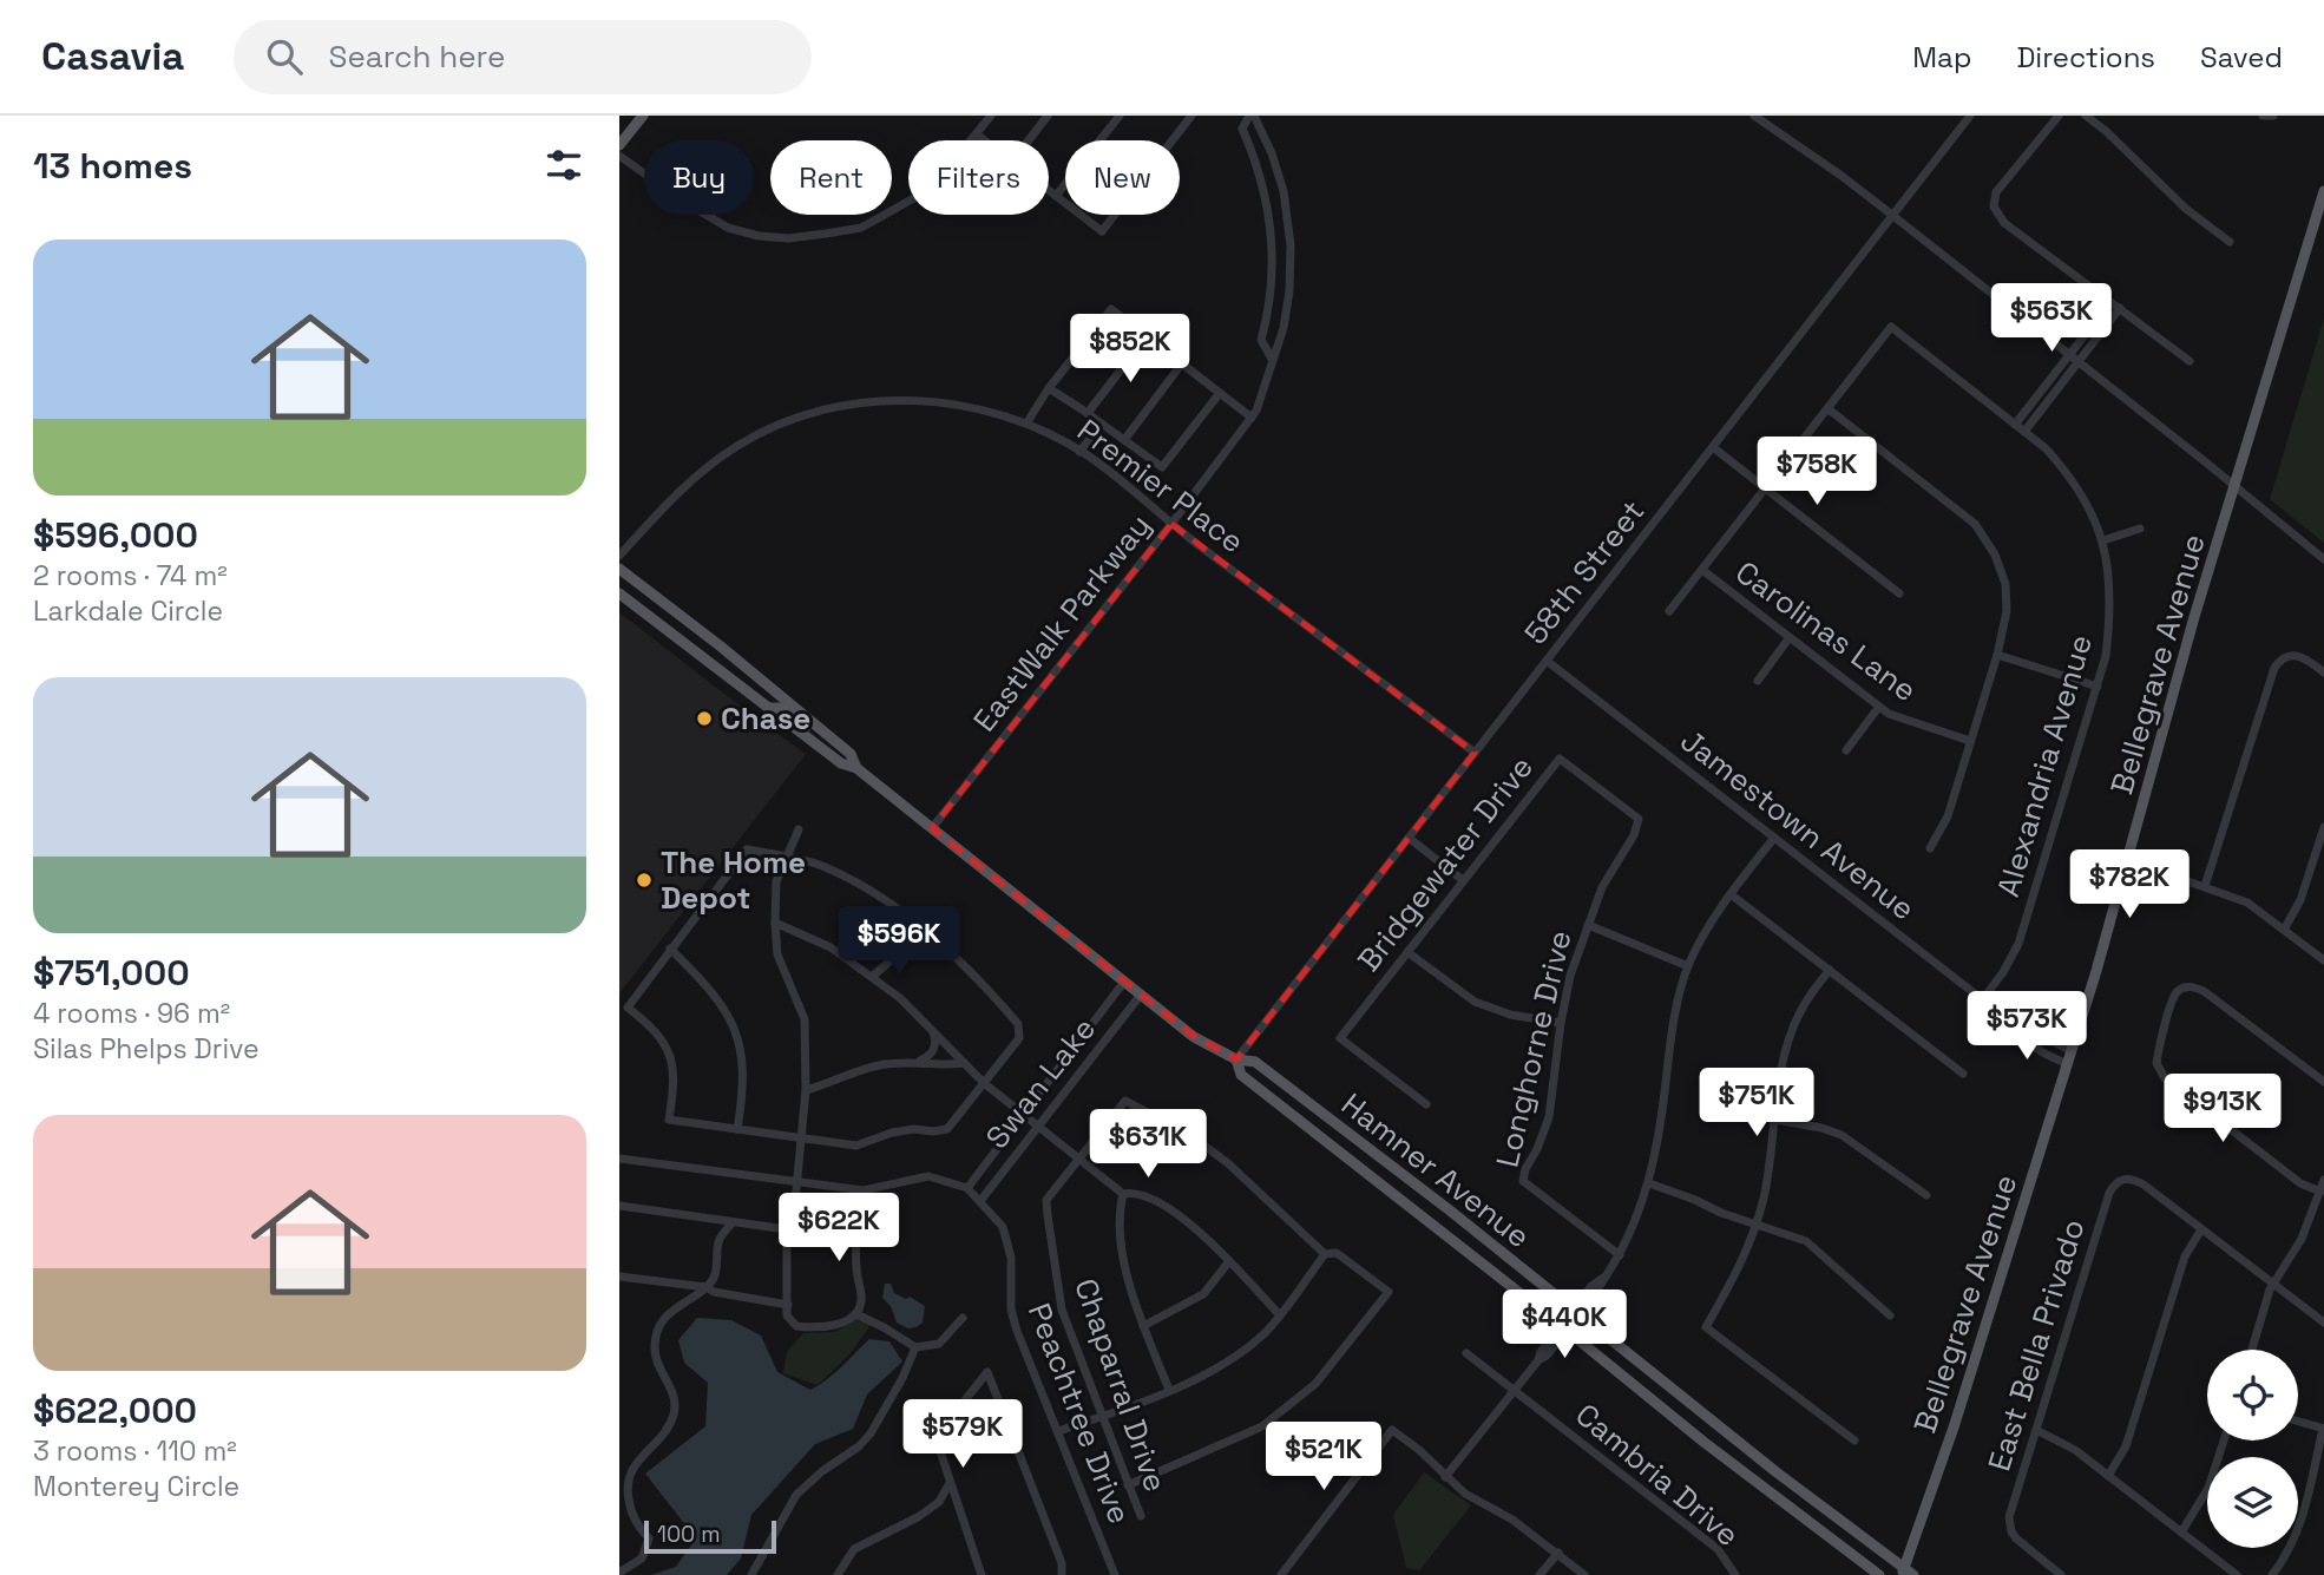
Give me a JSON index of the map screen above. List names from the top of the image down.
{
  "streets": {
    "main road": ["Bellegrave Avenue", "Hamner Avenue"],
    "street": [
      "Premier Place",
      "58th Street",
      "EastWalk Parkway",
      "Carolinas Lane",
      "Alexandria Avenue",
      "Jamestown Avenue",
      "Bridgewater Drive",
      "Longhorne Drive",
      "Swan Lake",
      "East Bella Privado",
      "Chaparral Drive",
      "Peachtree Drive",
      "Cambria Drive"
    ]
  },
  "crossings": [
    ["Premier Place", "58th Street"],
    ["Premier Place", "EastWalk Parkway"],
    ["58th Street", "Jamestown Avenue"],
    ["58th Street", "Hamner Avenue"],
    ["EastWalk Parkway", "Hamner Avenue"],
    ["Bellegrave Avenue", "Jamestown Avenue"],
    ["Bellegrave Avenue", "Hamner Avenue"],
    ["Alexandria Avenue", "Jamestown Avenue"],
    ["Bridgewater Drive", "Longhorne Drive"],
    ["Swan Lake", "Hamner Avenue"],
    ["Swan Lake", "Peachtree Drive"]
  ],
  "places": ["Chase", "The Home Depot"],
  "scale_bar": "100 m",
  "page": {
    "header": "Casavia",
    "search": "Search here",
    "nav": ["Map", "Directions", "Saved"],
    "heading": "13 homes",
    "chip": [
      "Buy",
      "Rent",
      "Filters",
      "New"
    ],
    "list": [
      {
        "name": "$596,000",
        "note": "2 rooms · 74 m² · Larkdale Circle"
      },
      {
        "name": "$751,000",
        "note": "4 rooms · 96 m² · Silas Phelps Drive"
      },
      {
        "name": "$622,000",
        "note": "3 rooms · 110 m² · Monterey Circle"
      }
    ],
    "price": [
      "$563K",
      "$852K",
      "$758K",
      "$782K",
      "$596K",
      "$573K",
      "$751K",
      "$913K",
      "$631K",
      "$622K",
      "$440K",
      "$579K",
      "$521K"
    ],
    "scale": "100 m"
  }
}
